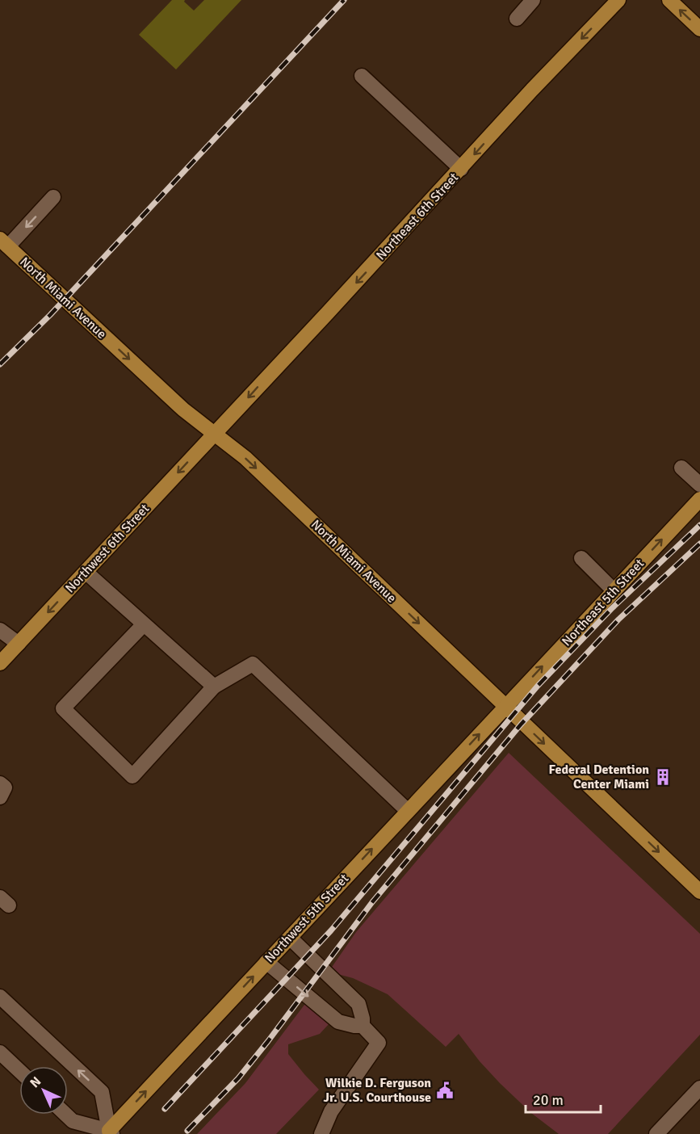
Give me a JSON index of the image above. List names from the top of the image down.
{
  "streets": {
    "main road": [
      "Northeast 6th Street",
      "North Miami Avenue",
      "Northwest 6th Street",
      "Northeast 5th Street",
      "Northwest 5th Street"
    ]
  },
  "crossings": [
    ["Northeast 6th Street", "North Miami Avenue"],
    ["Northeast 6th Street", "Northwest 6th Street"],
    ["North Miami Avenue", "Northwest 6th Street"],
    ["North Miami Avenue", "Northeast 5th Street"],
    ["North Miami Avenue", "Northwest 5th Street"],
    ["Northeast 5th Street", "Northwest 5th Street"]
  ],
  "one_way": [
    "Northeast 6th Street",
    "North Miami Avenue",
    "Northwest 6th Street",
    "Northeast 5th Street",
    "Northwest 5th Street"
  ],
  "places": {
    "building": ["Federal Detention Center Miami"],
    "public building": ["Wilkie D. Ferguson Jr. U.S. Courthouse"]
  },
  "scale_bar": "20 m",
  "north": "top left"
}
